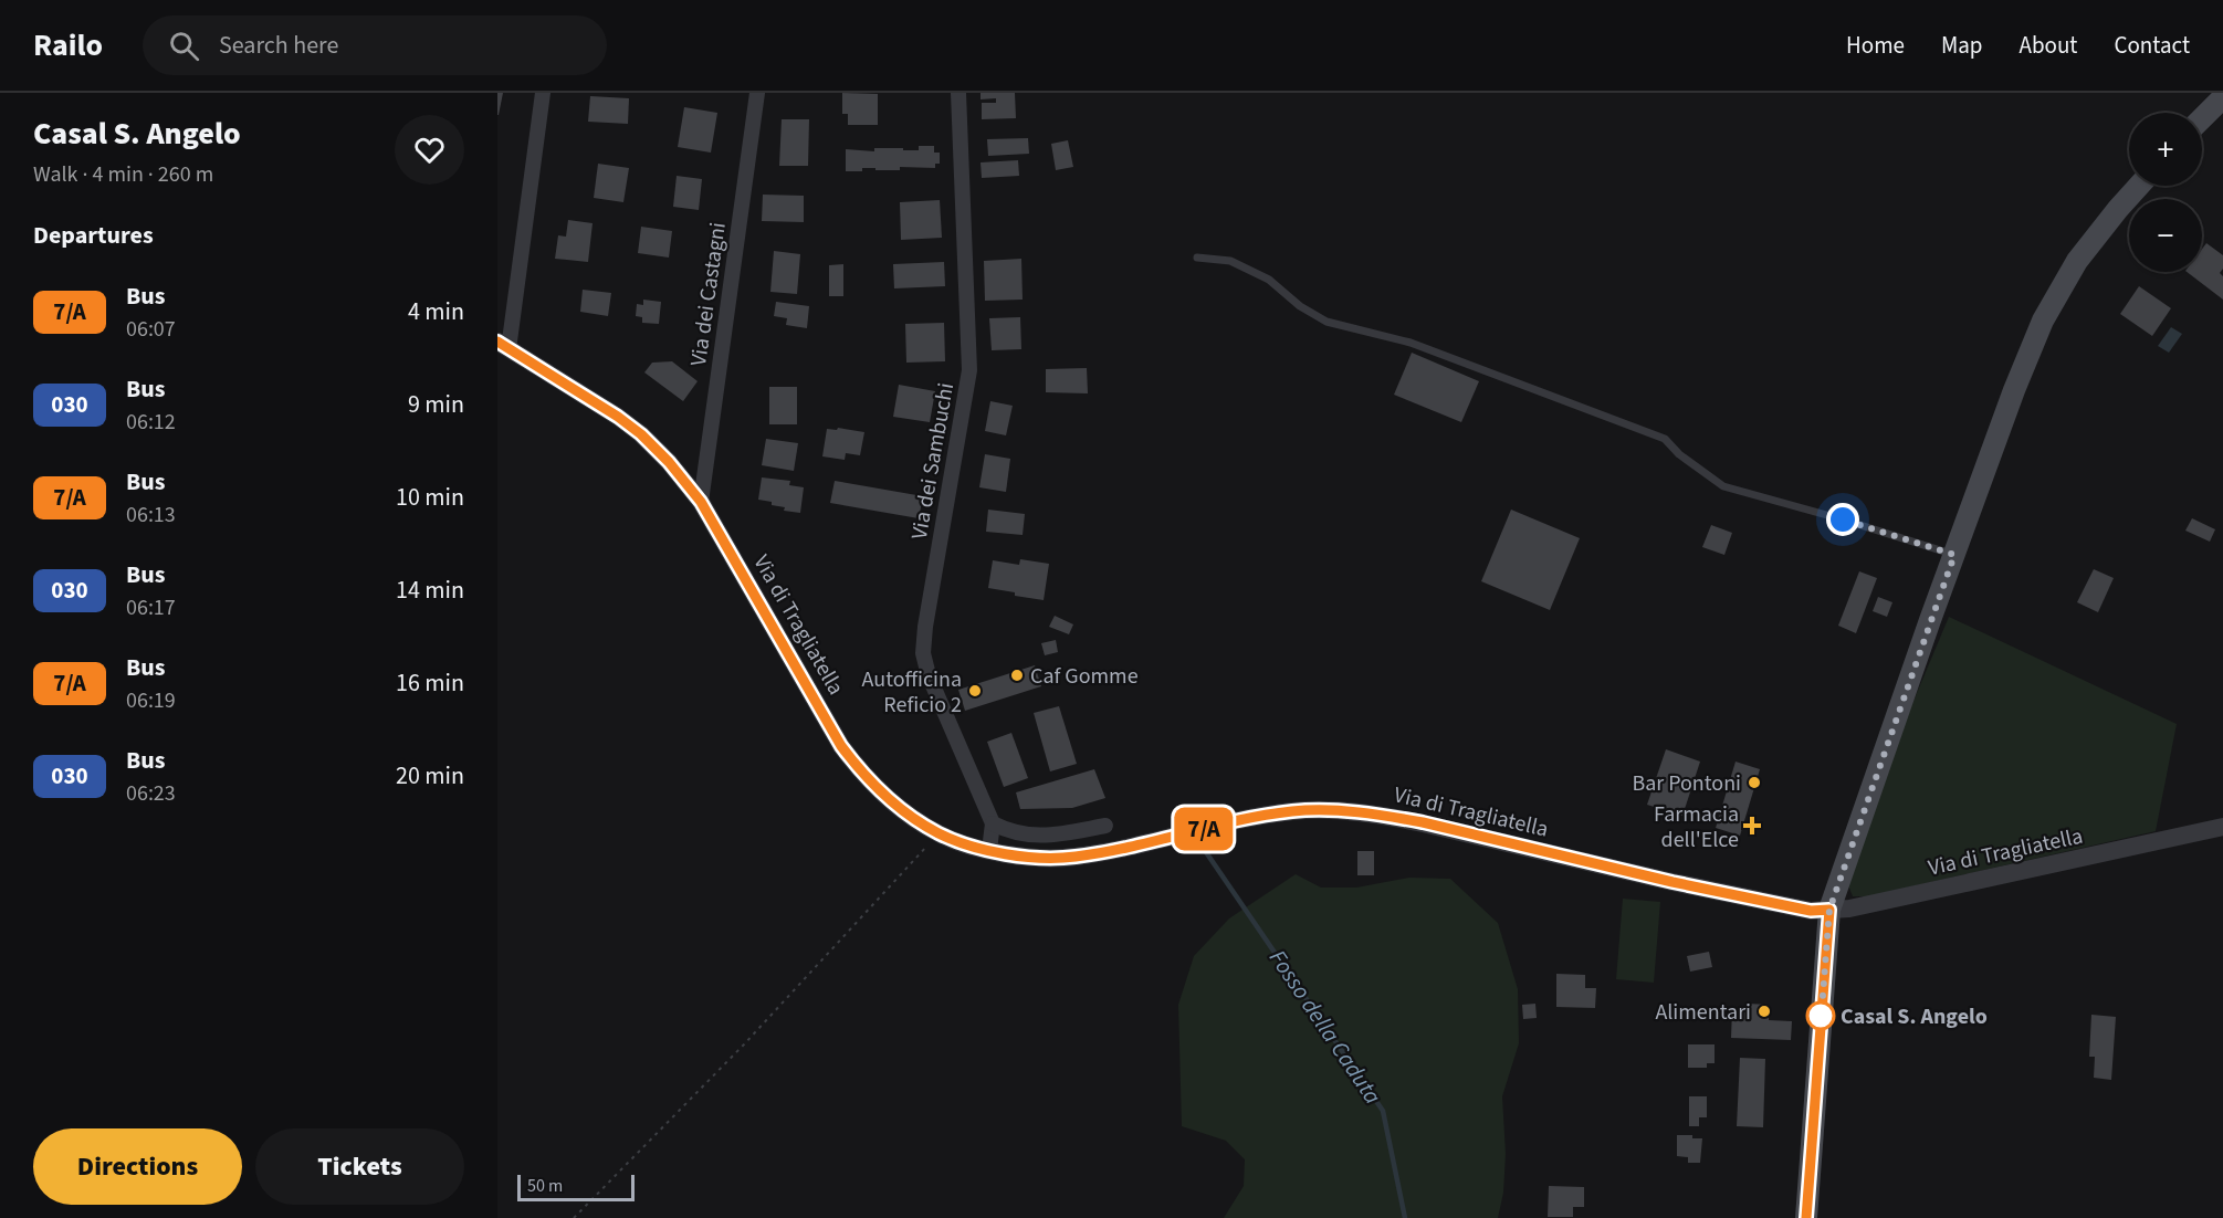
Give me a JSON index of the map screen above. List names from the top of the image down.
{
  "streets": {
    "street": ["Via dei Castagni", "Via dei Sambuchi", "Via di Tragliatella"]
  },
  "crossings": [
    ["Via dei Castagni", "Via di Tragliatella"],
    ["Via dei Sambuchi", "Via di Tragliatella"]
  ],
  "water": ["Fosso della Caduta"],
  "places": {
    "other": [
      "Caf Gomme",
      "Autofficina Reficio 2",
      "Bar Pontoni",
      "Alimentari",
      "Casal S. Angelo"
    ],
    "health": ["Farmacia dell'Elce"]
  },
  "lines": ["bus line 7/A"],
  "scale_bar": "50 m",
  "page": {
    "header": "Railo",
    "search": "Search here",
    "nav": [
      "Home",
      "Map",
      "About",
      "Contact"
    ],
    "heading": [
      ["Casal S. Angelo", "Walk · 4 min · 260 m"],
      "Departures"
    ],
    "on_map": "7/A",
    "map_buttons": ["+", "−"],
    "list": [
      {
        "mark": "7/A",
        "name": "Bus",
        "note": "06:07",
        "value": "4 min"
      },
      {
        "mark": "030",
        "name": "Bus",
        "note": "06:12",
        "value": "9 min"
      },
      {
        "mark": "7/A",
        "name": "Bus",
        "note": "06:13",
        "value": "10 min"
      },
      {
        "mark": "030",
        "name": "Bus",
        "note": "06:17",
        "value": "14 min"
      },
      {
        "mark": "7/A",
        "name": "Bus",
        "note": "06:19",
        "value": "16 min"
      },
      {
        "mark": "030",
        "name": "Bus",
        "note": "06:23",
        "value": "20 min"
      }
    ],
    "buttons": ["Directions", "Tickets"],
    "scale": "50 m"
  }
}
